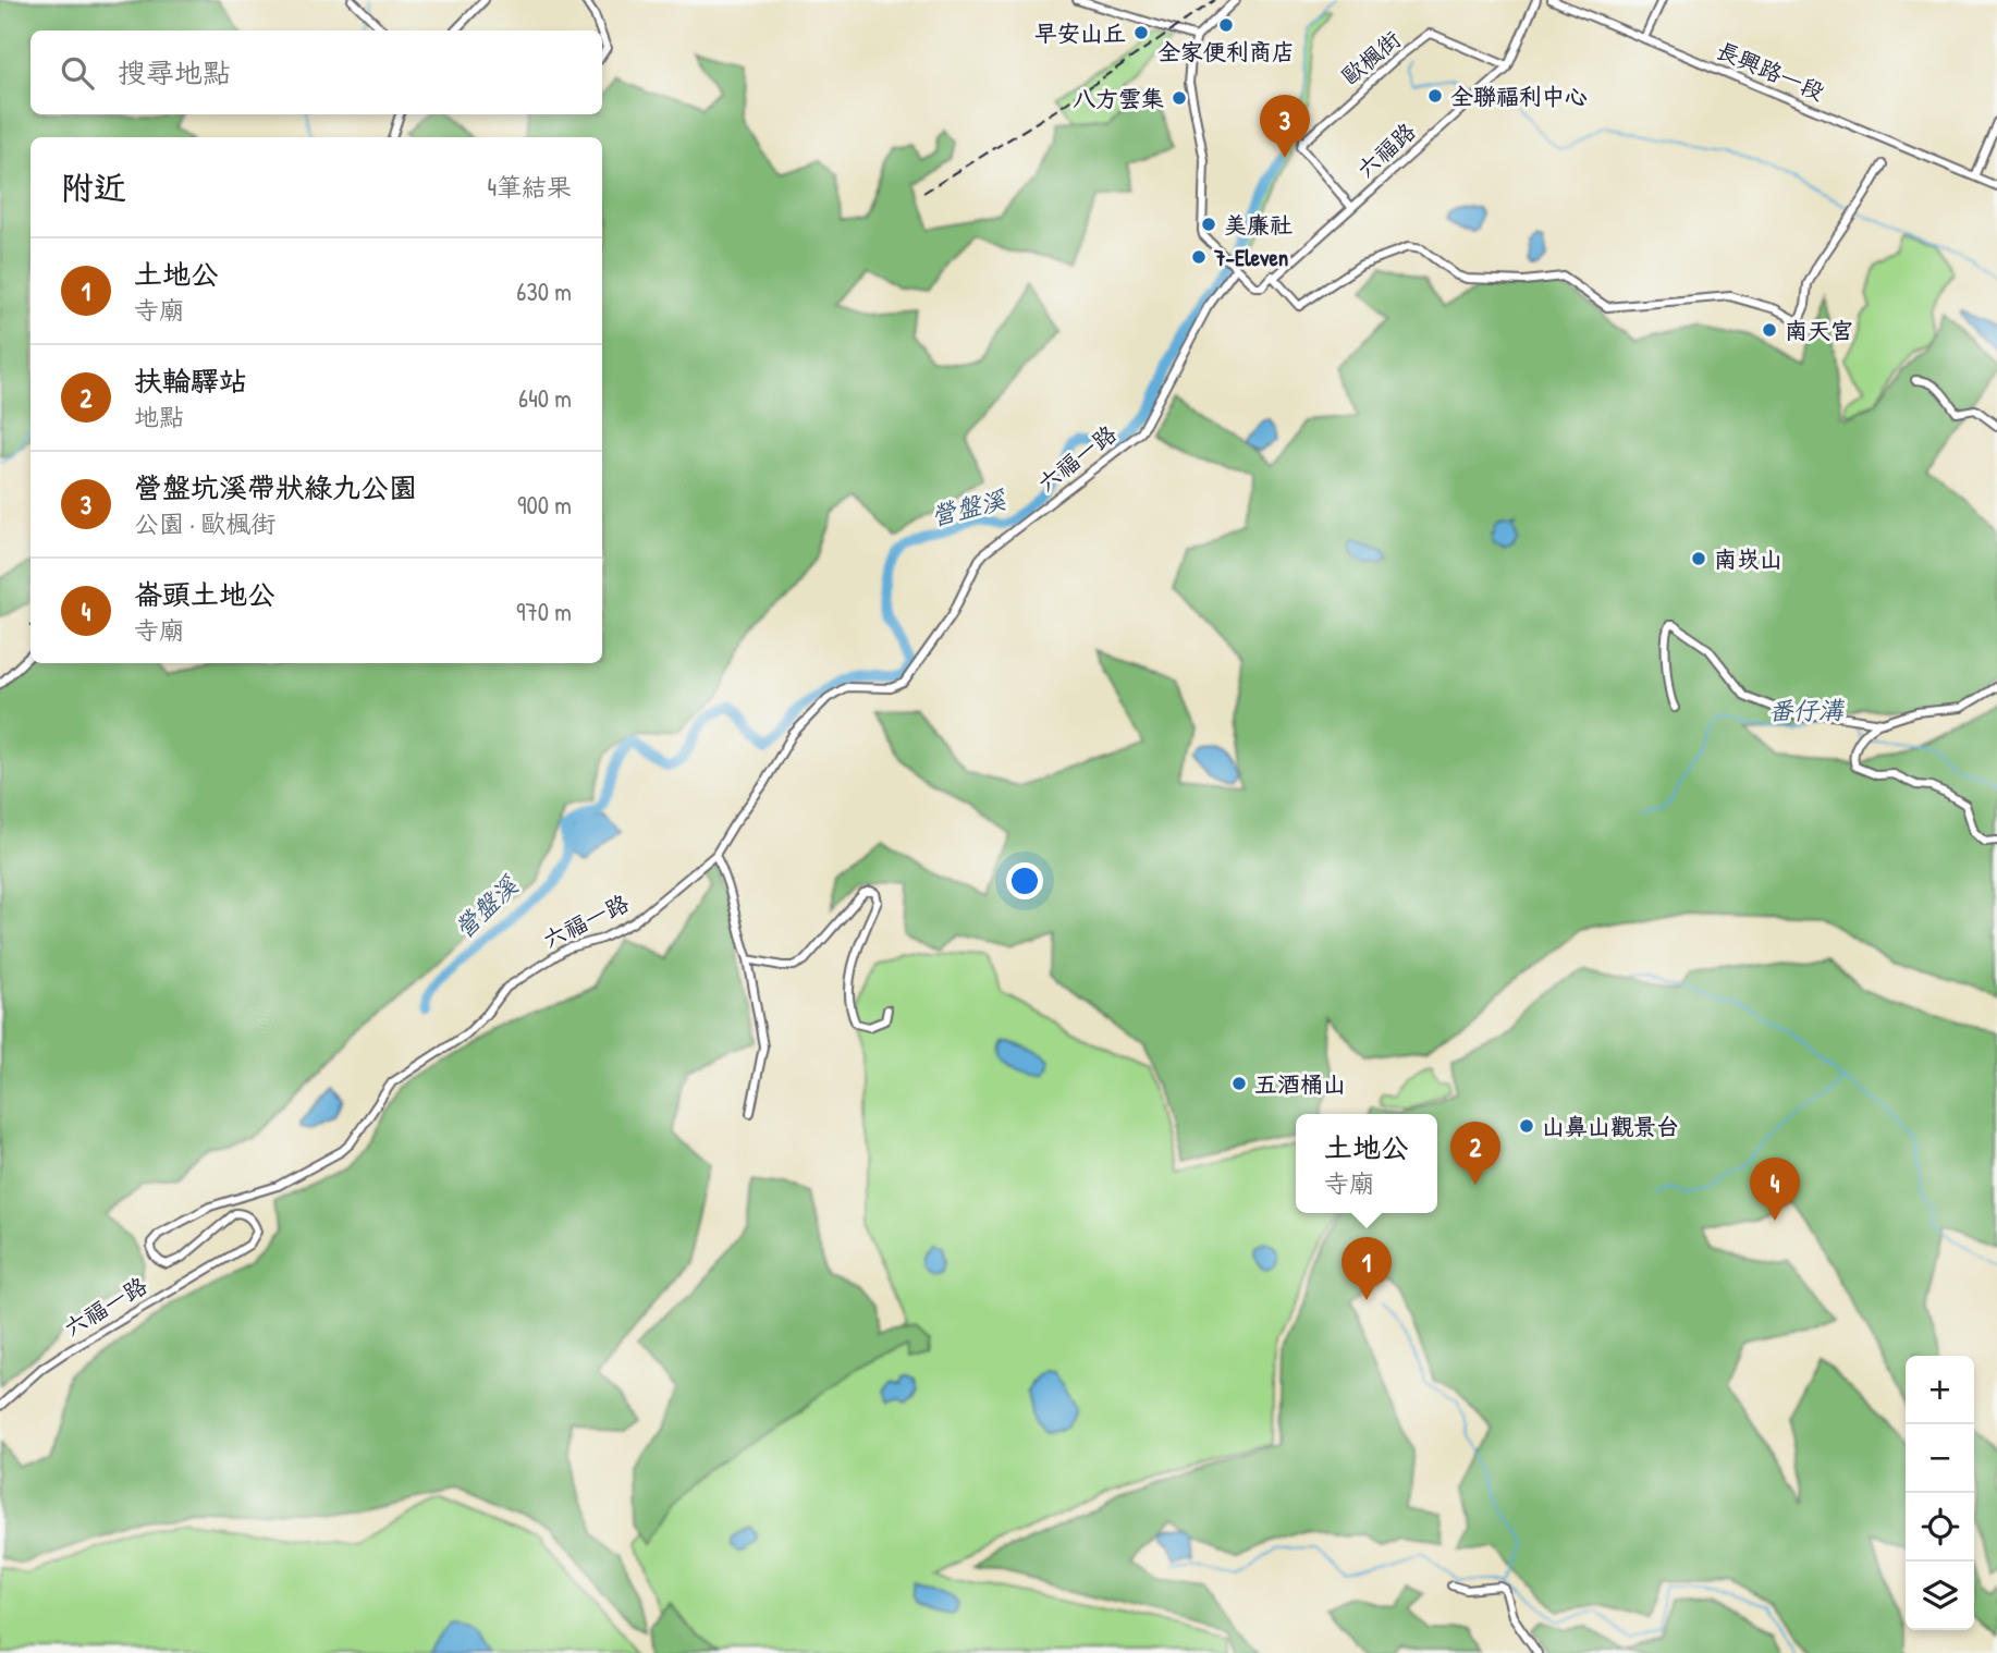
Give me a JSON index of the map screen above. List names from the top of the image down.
{
  "streets": {
    "street": [
      "歐楓街",
      "長興路一段",
      "六福路",
      "六福一路"
    ]
  },
  "crossings": [
    ["歐楓街", "六福路"]
  ],
  "water": ["營盤溪", "番仔溝"],
  "places": [
    "全家便利商店",
    "早安山丘",
    "全聯福利中心",
    "八方雲集",
    "美廉社",
    "7-Eleven",
    "南天宮",
    "南崁山",
    "五酒桶山",
    "山鼻山觀景台"
  ],
  "page": {
    "search": "搜尋地點",
    "pins": [
      "3",
      "2",
      "4",
      "1"
    ],
    "heading": ["附近", "4筆結果"],
    "list": [
      {
        "mark": "1",
        "name": "土地公",
        "note": "寺廟",
        "value": "630 m"
      },
      {
        "mark": "2",
        "name": "扶輪驛站",
        "note": "地點",
        "value": "640 m"
      },
      {
        "mark": "3",
        "name": "營盤坑溪帶狀綠九公園",
        "note": "公園 · 歐楓街",
        "value": "900 m"
      },
      {
        "mark": "4",
        "name": "崙頭土地公",
        "note": "寺廟",
        "value": "970 m"
      }
    ],
    "popup": ["土地公", "寺廟"],
    "map_buttons": ["+", "−"]
  }
}
